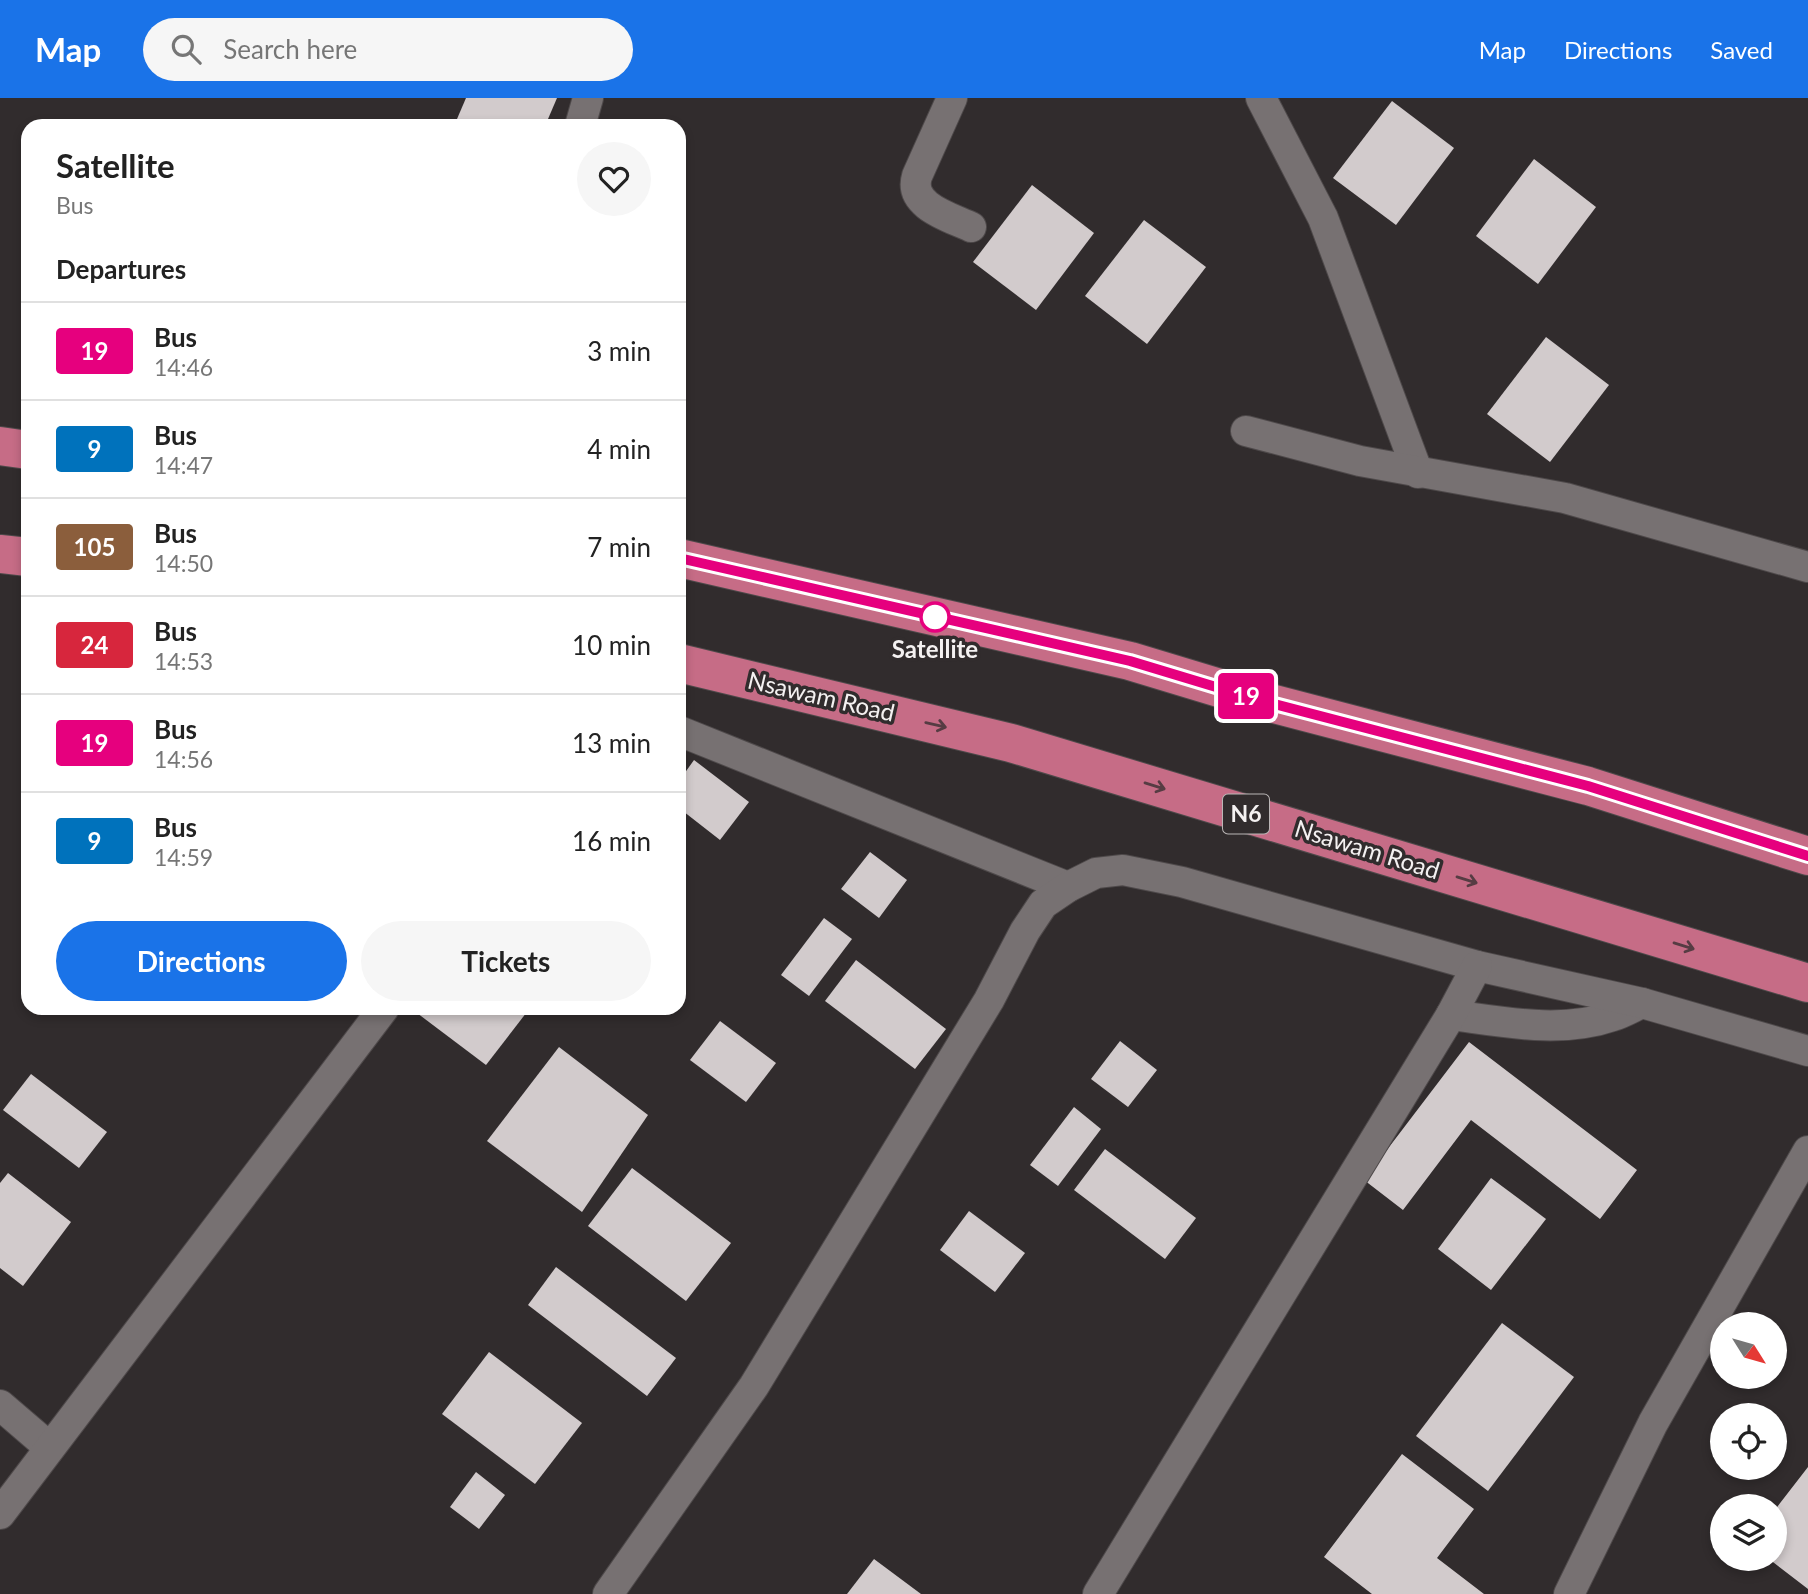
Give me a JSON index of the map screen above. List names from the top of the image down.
{
  "streets": {
    "highway": ["Nsawam Road", "N6"]
  },
  "places": ["Satellite"],
  "lines": ["bus line 19"],
  "north": "bottom right",
  "page": {
    "header": "Map",
    "search": "Search here",
    "nav": ["Map", "Directions", "Saved"],
    "on_map": "19",
    "heading": [
      ["Satellite", "Bus"],
      "Departures"
    ],
    "list": [
      {
        "mark": "19",
        "name": "Bus",
        "note": "14:46",
        "value": "3 min"
      },
      {
        "mark": "9",
        "name": "Bus",
        "note": "14:47",
        "value": "4 min"
      },
      {
        "mark": "105",
        "name": "Bus",
        "note": "14:50",
        "value": "7 min"
      },
      {
        "mark": "24",
        "name": "Bus",
        "note": "14:53",
        "value": "10 min"
      },
      {
        "mark": "19",
        "name": "Bus",
        "note": "14:56",
        "value": "13 min"
      },
      {
        "mark": "9",
        "name": "Bus",
        "note": "14:59",
        "value": "16 min"
      }
    ],
    "buttons": ["Directions", "Tickets"]
  }
}
